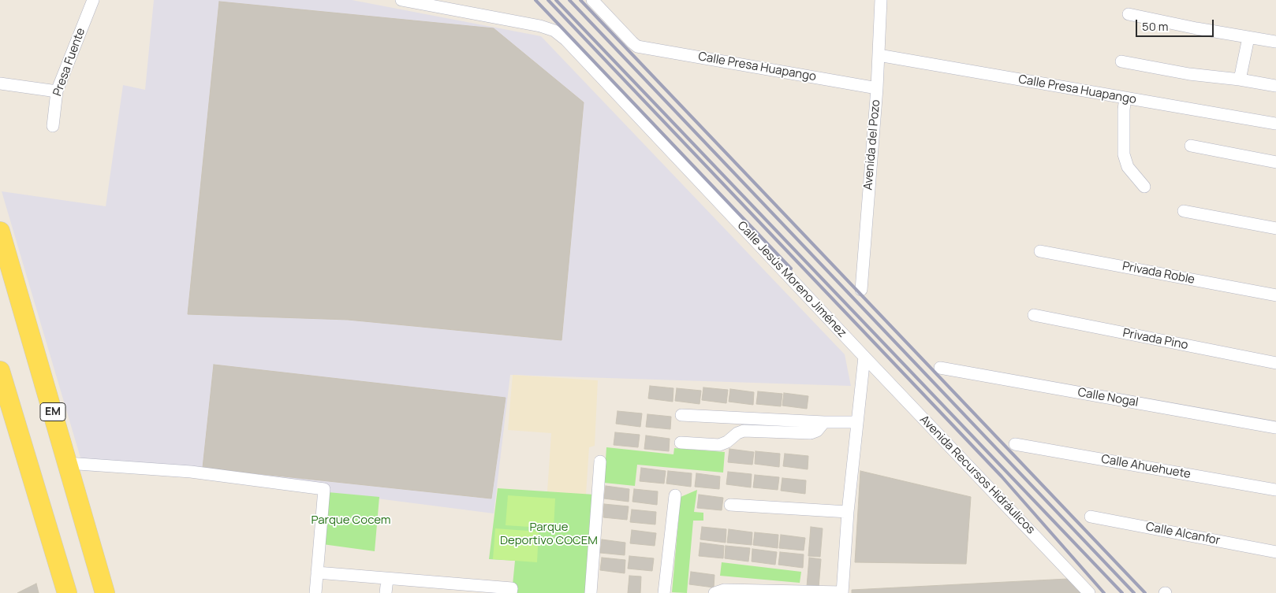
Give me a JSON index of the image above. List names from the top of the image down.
{
  "streets": {
    "main road": ["EM"],
    "street": [
      "Presa Fuente",
      "Calle Presa Huapango",
      "Avenida del Pozo",
      "Privada Roble",
      "Calle Jesús Moreno Jiménez",
      "Privada Pino",
      "Calle Nogal",
      "Calle Ahuehuete",
      "Avenida Recursos Hidráulicos",
      "Calle Alcanfor"
    ]
  },
  "crossings": [
    ["Calle Presa Huapango", "Avenida del Pozo"],
    ["Calle Jesús Moreno Jiménez", "Avenida Recursos Hidráulicos"]
  ],
  "parks": ["Parque Cocem", "Parque Deportivo COCEM"],
  "scale_bar": "50 m"
}
